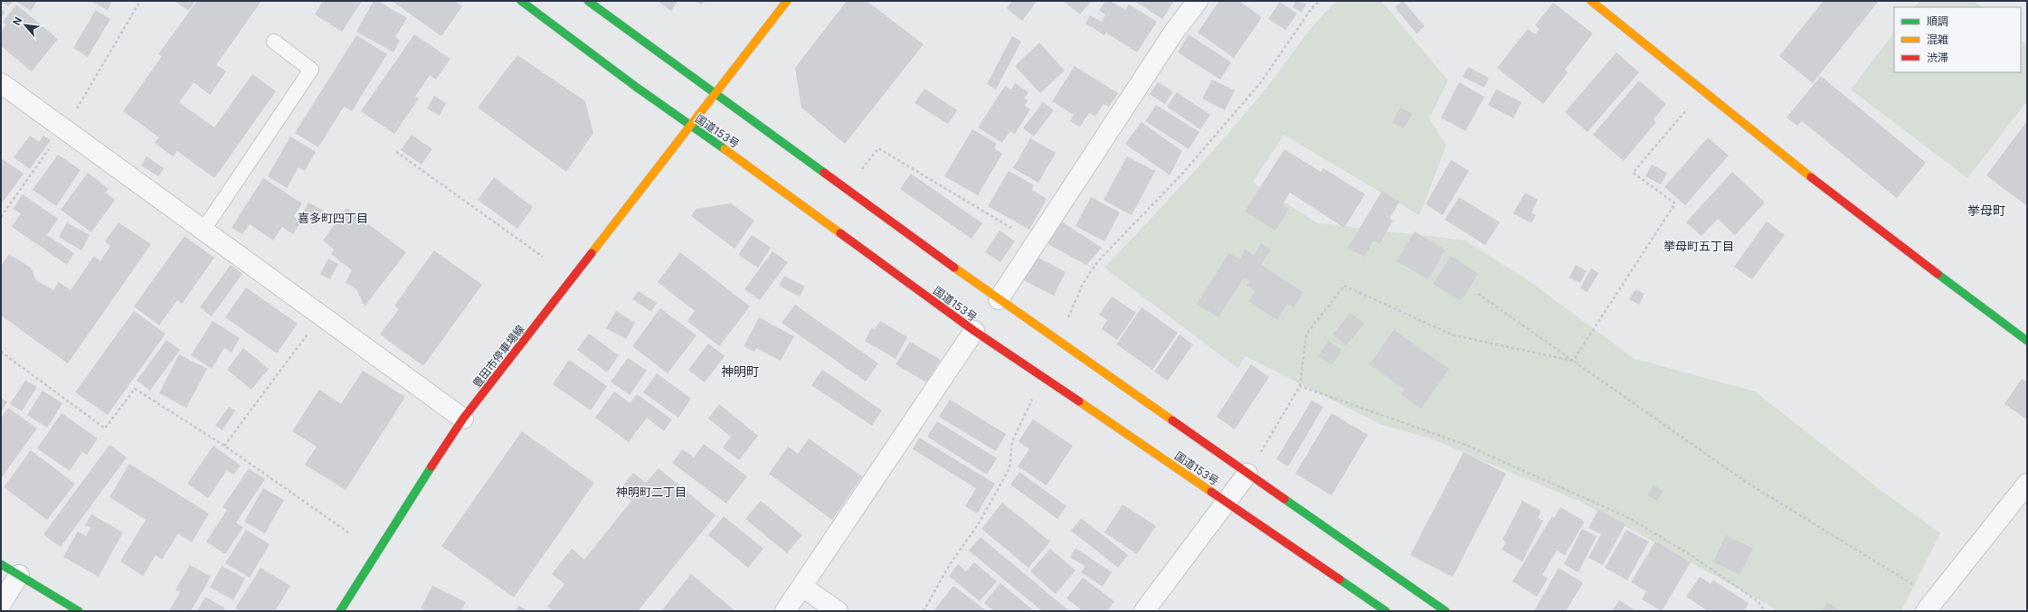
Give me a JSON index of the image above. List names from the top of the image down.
{
  "streets": {
    "main road": ["国道153号", "豊田市停車場線"]
  },
  "crossings": [
    ["国道153号", "豊田市停車場線"]
  ],
  "districts": [
    "挙母町",
    "喜多町四丁目",
    "挙母町五丁目",
    "神明町",
    "神明町二丁目"
  ],
  "legend": ["順調", "混雑", "渋滞"],
  "north": "top left"
}
